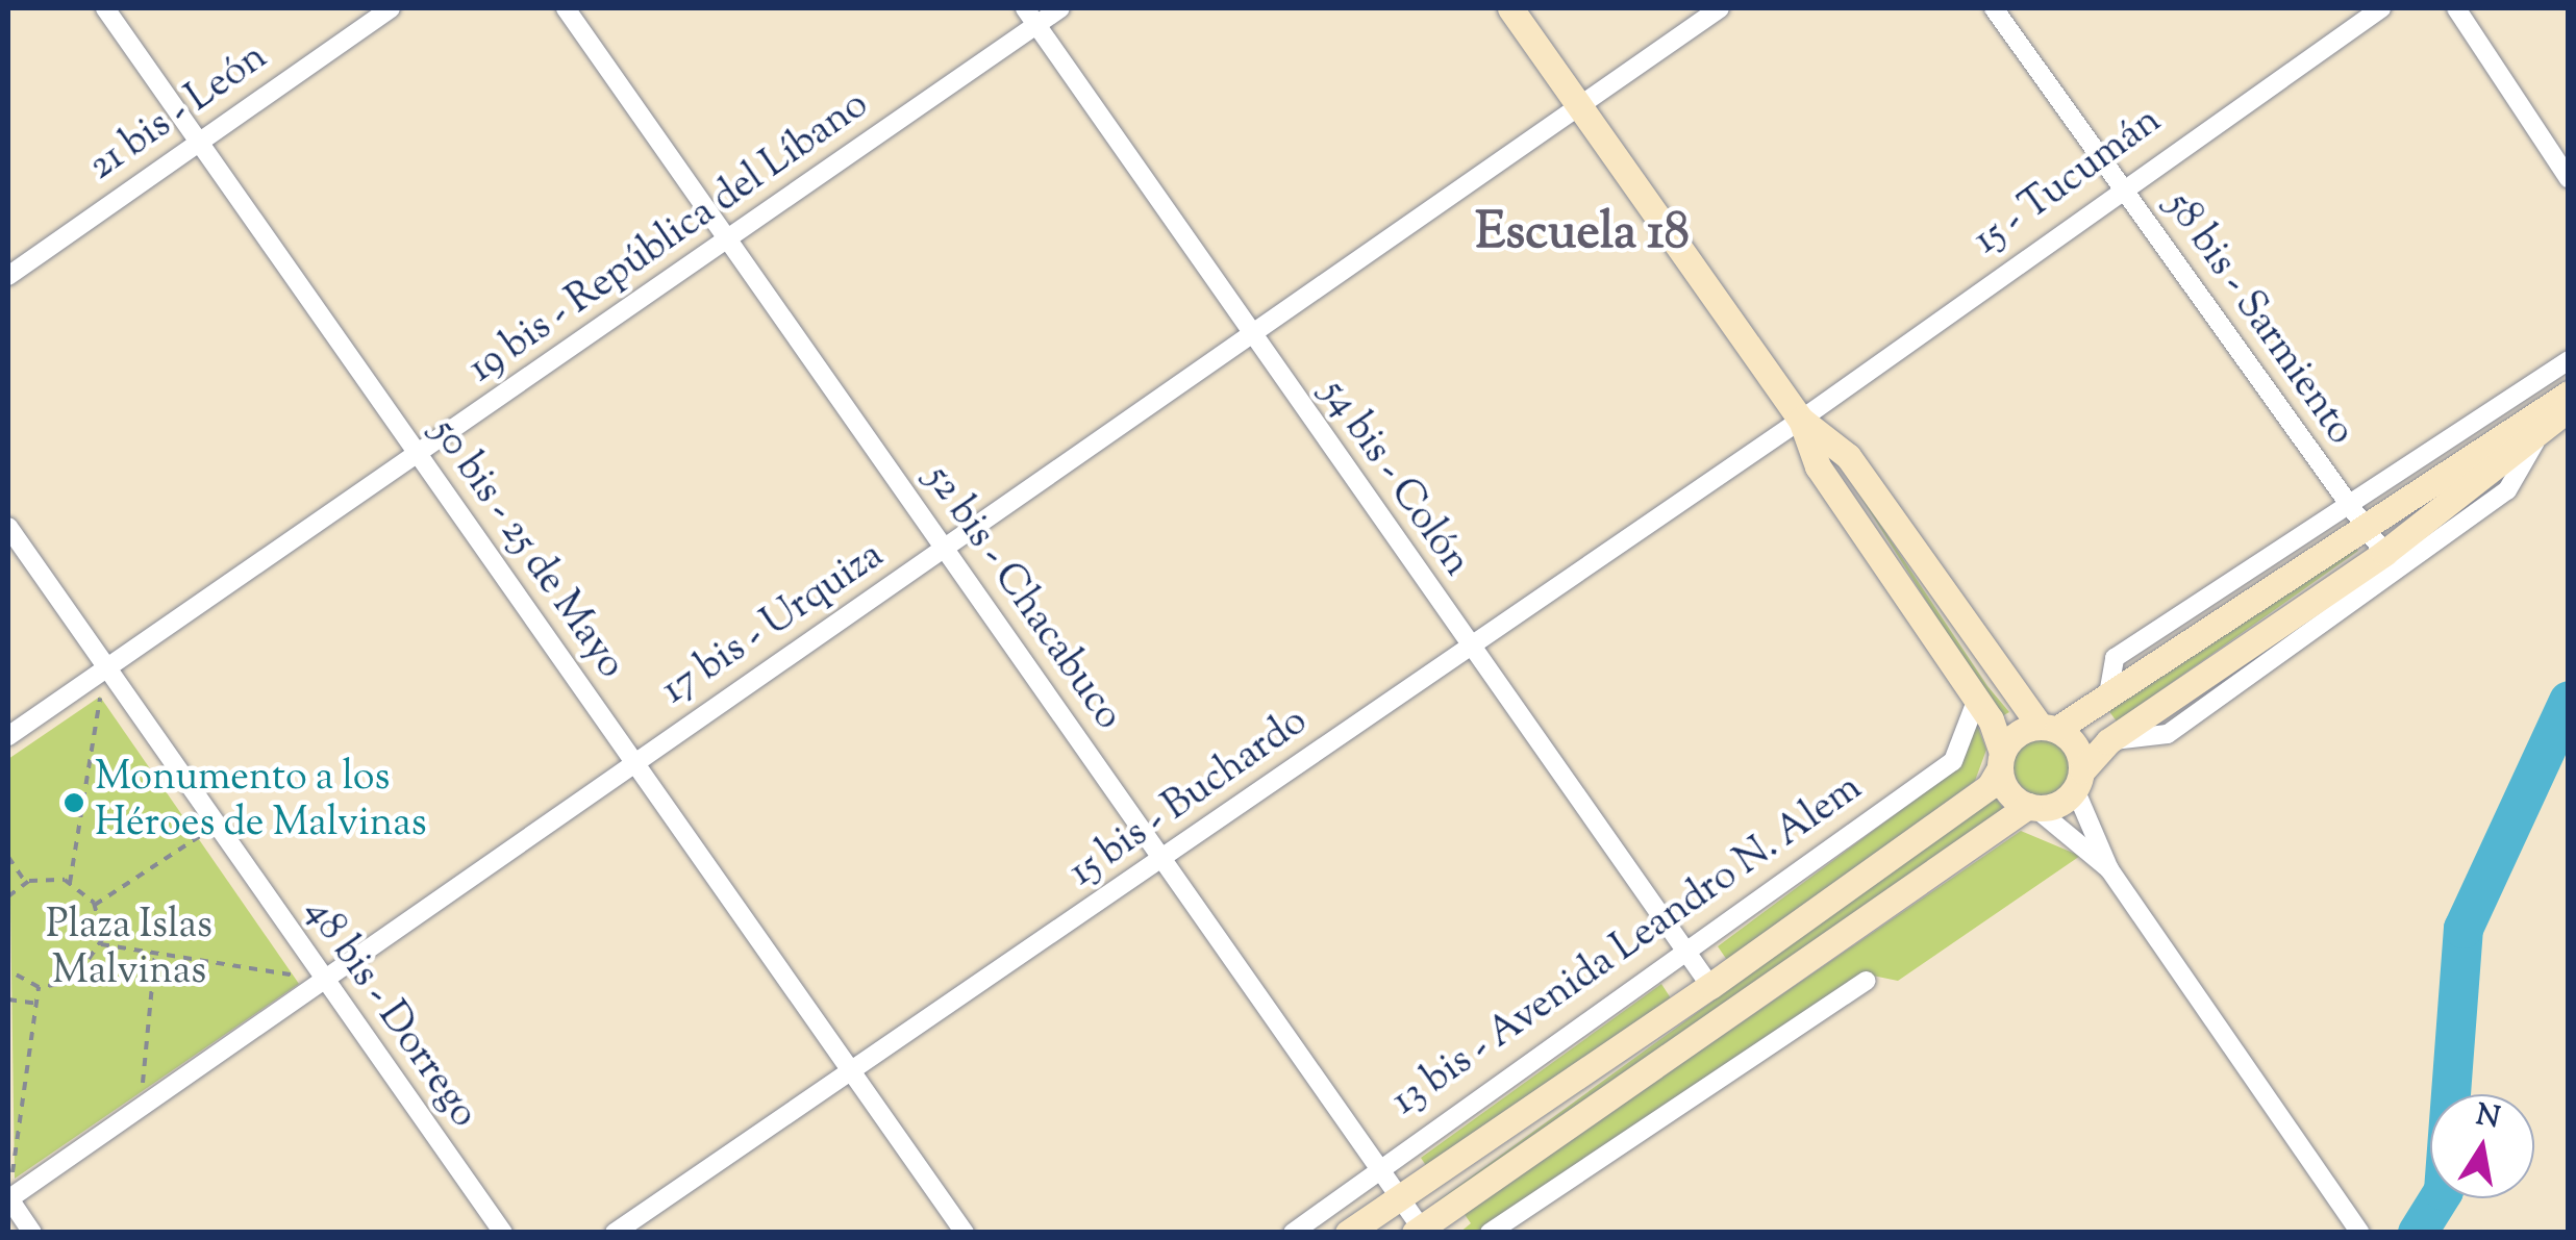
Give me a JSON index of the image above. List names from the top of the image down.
{
  "streets": {
    "main road": ["13 bis - Avenida Leandro N. Alem"],
    "street": [
      "21 bis - León",
      "15 - Tucumán",
      "19 bis - República del Líbano",
      "58 bis - Sarmiento",
      "54 bis - Colón",
      "50 bis - 25 de Mayo",
      "52 bis - Chacabuco",
      "17 bis - Urquiza",
      "15 bis - Buchardo",
      "48 bis - Dorrego"
    ]
  },
  "crossings": [
    ["21 bis - León", "50 bis - 25 de Mayo"],
    ["15 - Tucumán", "58 bis - Sarmiento"],
    ["15 - Tucumán", "15 bis - Buchardo"],
    ["19 bis - República del Líbano", "54 bis - Colón"],
    ["19 bis - República del Líbano", "50 bis - 25 de Mayo"],
    ["19 bis - República del Líbano", "52 bis - Chacabuco"],
    ["19 bis - República del Líbano", "48 bis - Dorrego"],
    ["54 bis - Colón", "17 bis - Urquiza"],
    ["54 bis - Colón", "15 bis - Buchardo"],
    ["54 bis - Colón", "13 bis - Avenida Leandro N. Alem"],
    ["50 bis - 25 de Mayo", "17 bis - Urquiza"],
    ["50 bis - 25 de Mayo", "15 bis - Buchardo"],
    ["52 bis - Chacabuco", "17 bis - Urquiza"],
    ["52 bis - Chacabuco", "15 bis - Buchardo"],
    ["52 bis - Chacabuco", "13 bis - Avenida Leandro N. Alem"],
    ["17 bis - Urquiza", "48 bis - Dorrego"]
  ],
  "districts": ["Escuela 18"],
  "parks": ["Plaza Islas Malvinas"],
  "places": ["Monumento a los Héroes de Malvinas"],
  "north": "top"
}
